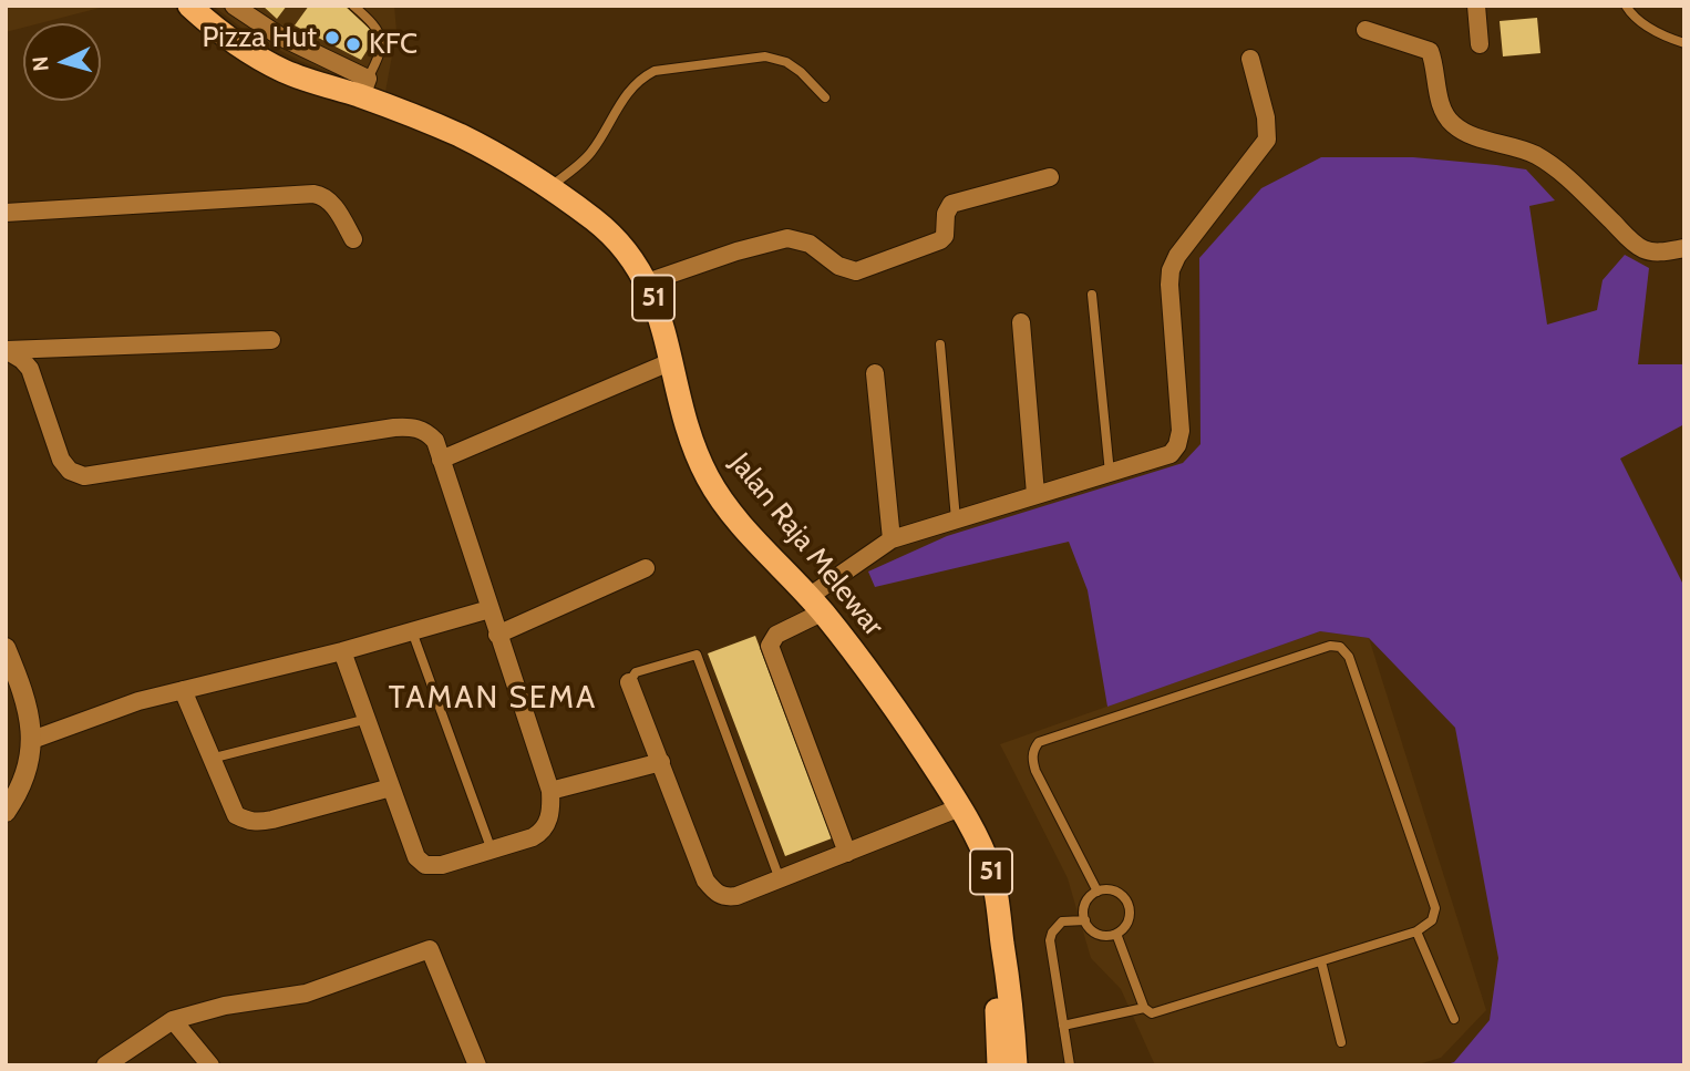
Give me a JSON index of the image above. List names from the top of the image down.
{
  "streets": {
    "highway": ["51", "Jalan Raja Melewar"]
  },
  "districts": ["TAMAN SEMA"],
  "places": ["Pizza Hut", "KFC"],
  "north": "left"
}
